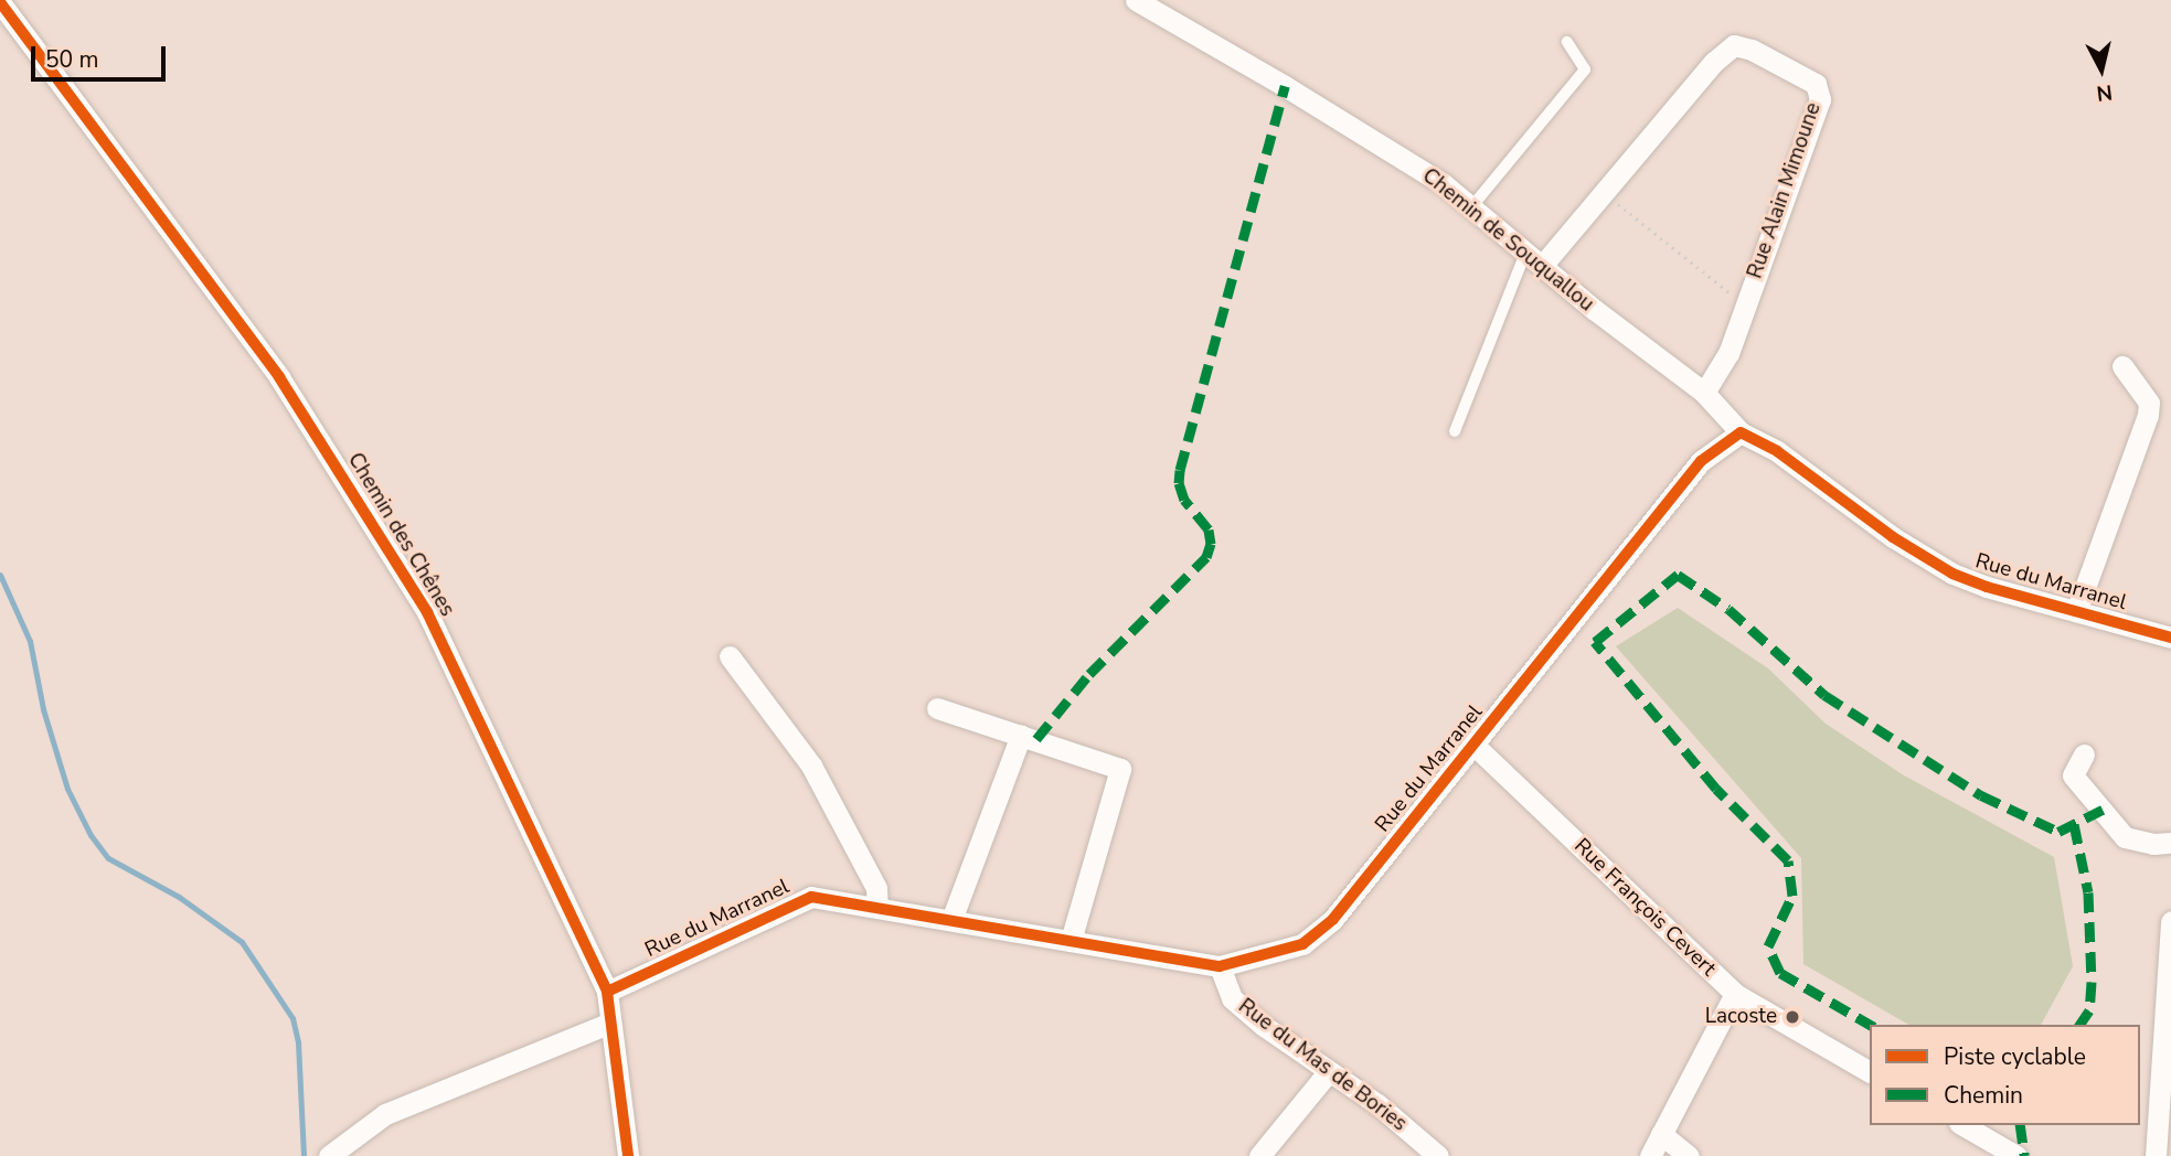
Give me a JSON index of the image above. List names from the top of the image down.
{
  "streets": {
    "street": [
      "Rue Alain Mimoune",
      "Chemin de Souquallou",
      "Chemin des Chênes",
      "Rue du Marranel",
      "Rue François Cevert",
      "Rue du Mas de Bories"
    ]
  },
  "crossings": [
    ["Rue Alain Mimoune", "Chemin de Souquallou"],
    ["Chemin de Souquallou", "Rue du Marranel"],
    ["Chemin des Chênes", "Rue du Marranel"],
    ["Rue du Marranel", "Rue François Cevert"],
    ["Rue du Marranel", "Rue du Mas de Bories"]
  ],
  "places": ["Lacoste"],
  "legend": ["Piste cyclable", "Chemin"],
  "scale_bar": "50 m",
  "north": "bottom"
}
